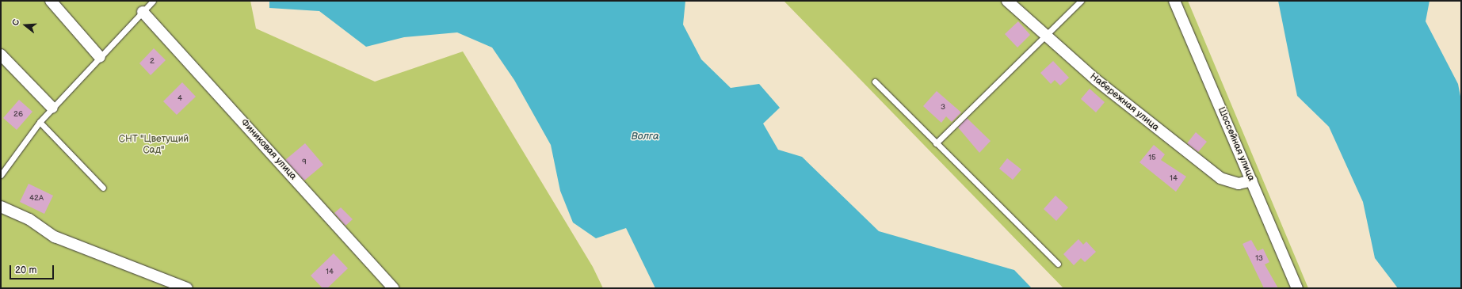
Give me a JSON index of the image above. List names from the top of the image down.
{
  "streets": {
    "street": ["Набережная улица", "Шоссейная улица", "Финиковая улица"]
  },
  "crossings": [
    ["Набережная улица", "Шоссейная улица"]
  ],
  "water": ["Волга"],
  "parks": ["СНТ \"Цветущий Сад\""],
  "house_numbers": [
    "2",
    "4",
    "3",
    "26",
    "15",
    "9",
    "14",
    "42А",
    "13",
    "14"
  ],
  "scale_bar": "20 m",
  "north": "left"
}
